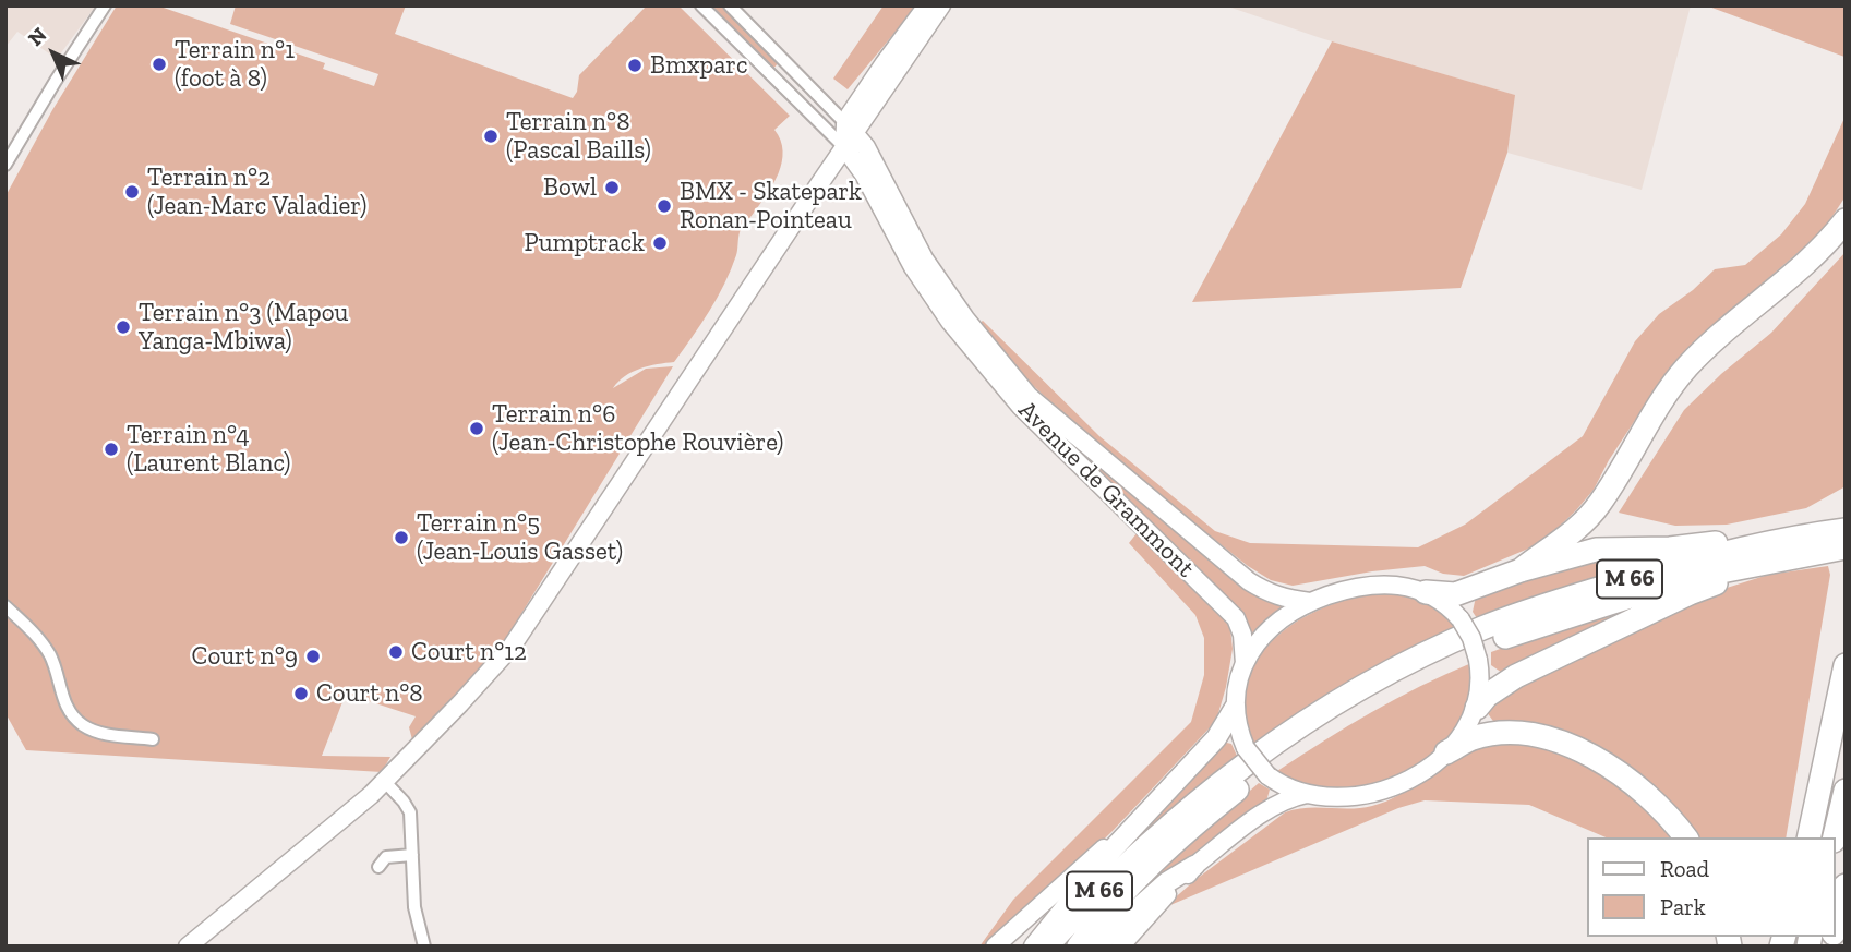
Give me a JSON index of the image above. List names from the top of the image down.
{
  "streets": {
    "highway": ["M 66"],
    "main road": ["Avenue de Grammont"]
  },
  "crossings": [
    ["Avenue de Grammont", "M 66"]
  ],
  "places": [
    "Terrain n°1 (foot à 8)",
    "Bmxparc",
    "Terrain n°8 (Pascal Baills)",
    "Bowl",
    "Terrain n°2 (Jean-Marc Valadier)",
    "BMX - Skatepark Ronan-Pointeau",
    "Pumptrack",
    "Terrain n°3 (Mapou Yanga-Mbiwa)",
    "Terrain n°6 (Jean-Christophe Rouvière)",
    "Terrain n°4 (Laurent Blanc)",
    "Terrain n°5 (Jean-Louis Gasset)",
    "Court n°12",
    "Court n°9",
    "Court n°8"
  ],
  "legend": ["Road", "Park"],
  "north": "top left"
}
